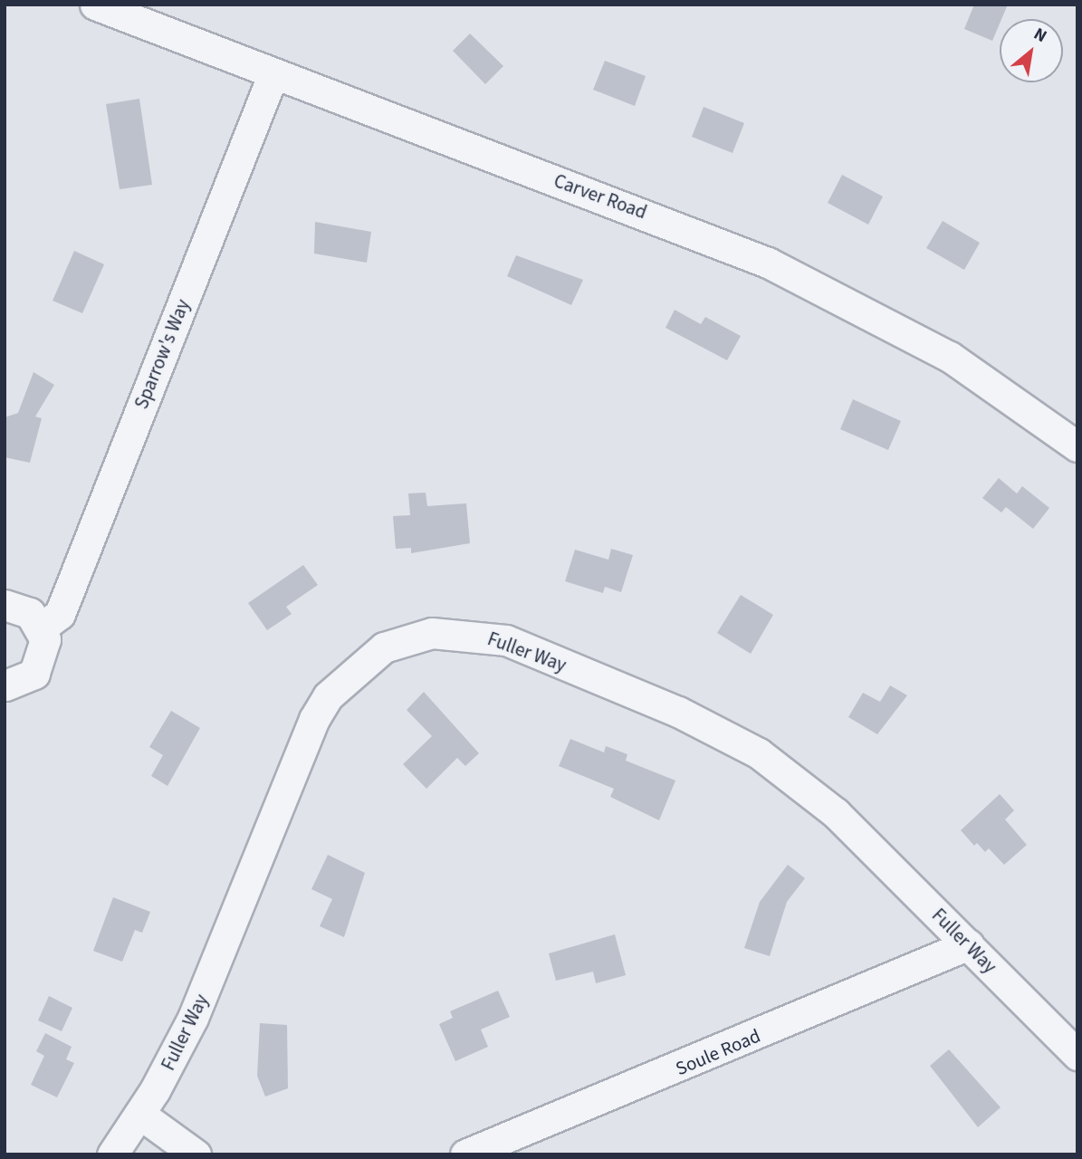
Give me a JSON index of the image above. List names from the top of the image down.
{
  "streets": {
    "street": [
      "Carver Road",
      "Sparrow's Way",
      "Fuller Way",
      "Soule Road"
    ]
  },
  "crossings": [
    ["Carver Road", "Sparrow's Way"],
    ["Fuller Way", "Soule Road"]
  ],
  "north": "top right"
}
